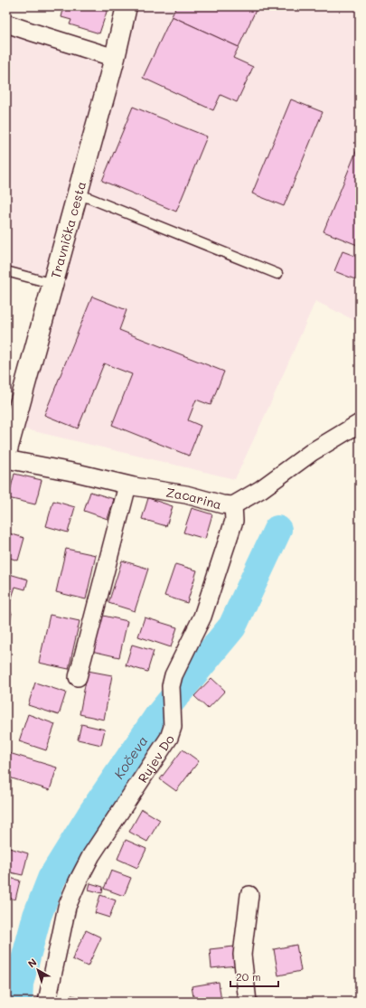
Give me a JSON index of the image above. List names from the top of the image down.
{
  "streets": {
    "main road": ["Travnička cesta"],
    "street": ["Zacarina", "Rujev Do"]
  },
  "crossings": [
    ["Zacarina", "Rujev Do"]
  ],
  "water": ["Kočeva"],
  "scale_bar": "20 m",
  "north": "top left"
}
